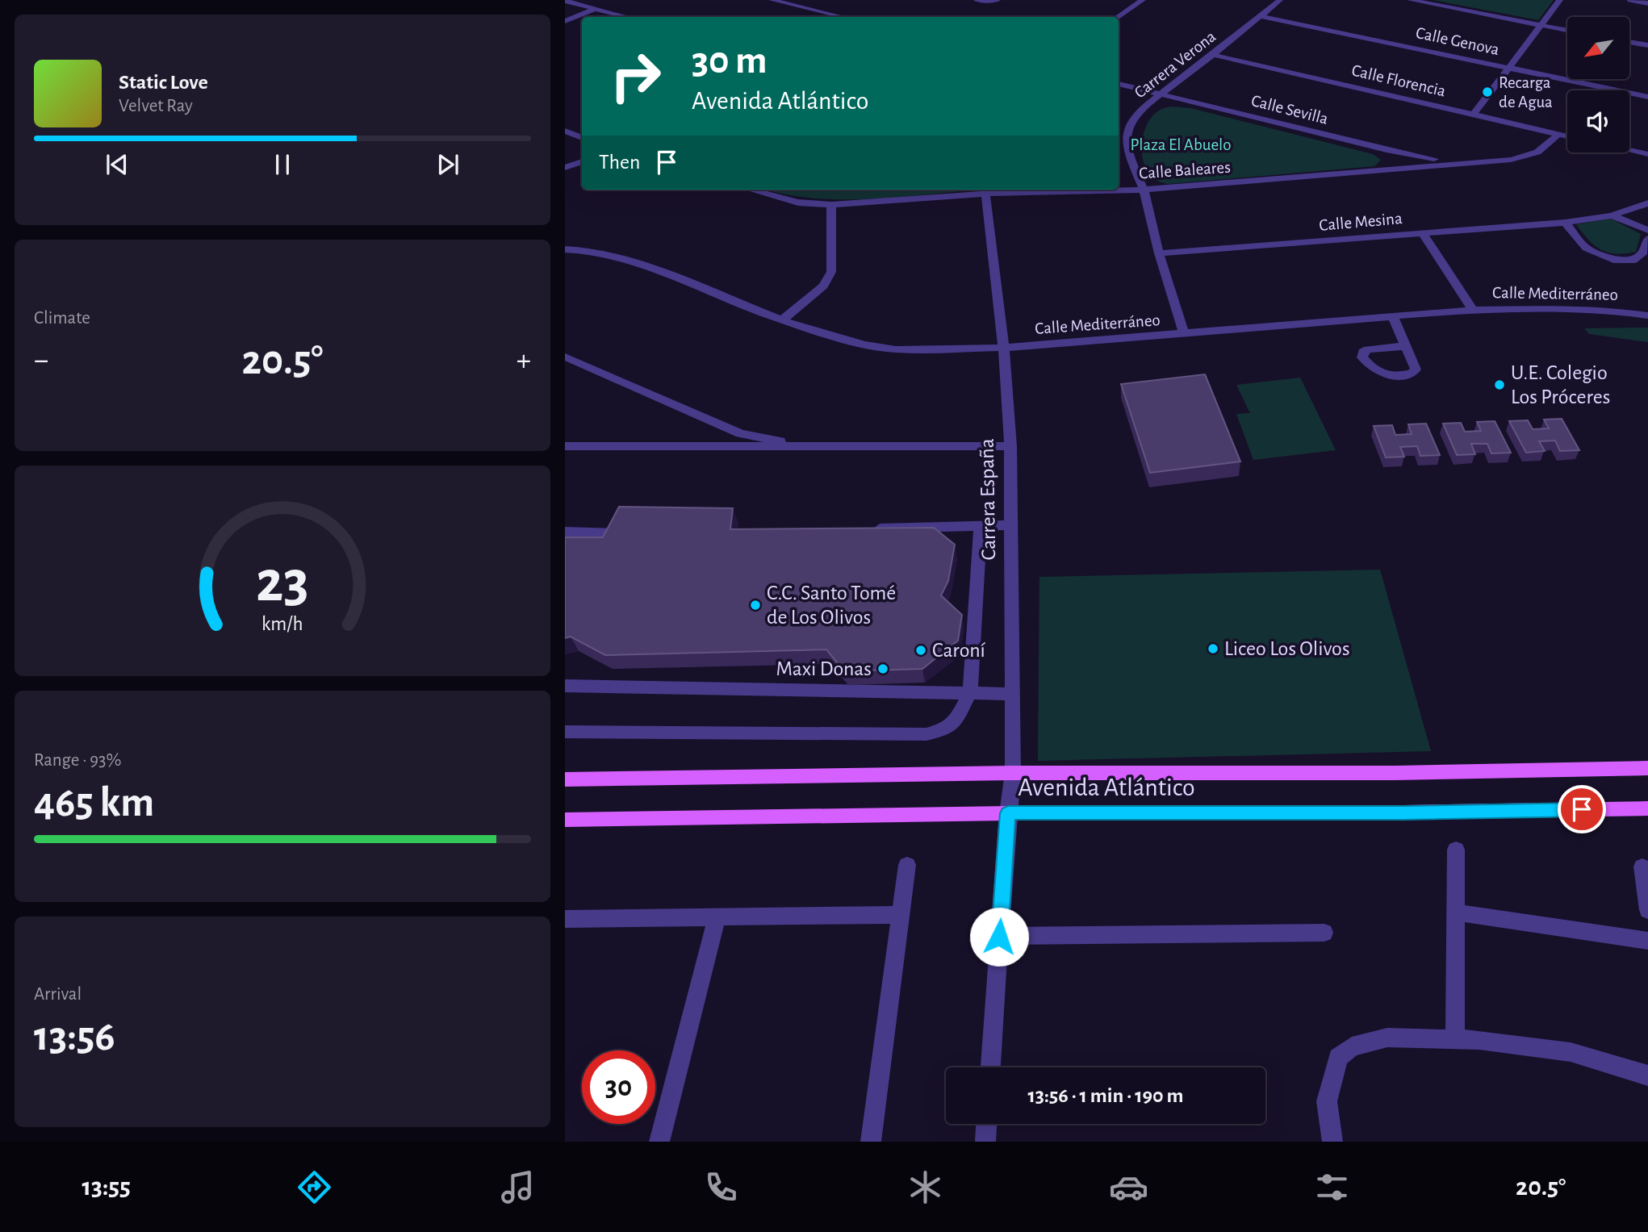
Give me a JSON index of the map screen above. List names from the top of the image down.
{
  "streets": {
    "main road": ["Avenida Atlántico"],
    "street": [
      "Calle Genova",
      "Carrera Verona",
      "Calle Florencia",
      "Calle Sevilla",
      "Calle Baleares",
      "Calle Mesina",
      "Calle Mediterráneo",
      "Carrera España"
    ]
  },
  "crossings": [
    ["Calle Genova", "Carrera Verona"],
    ["Carrera Verona", "Calle Florencia"],
    ["Carrera Verona", "Calle Sevilla"],
    ["Carrera Verona", "Calle Baleares"],
    ["Carrera Verona", "Calle Mesina"],
    ["Carrera Verona", "Calle Mediterráneo"],
    ["Calle Florencia", "Calle Baleares"],
    ["Calle Sevilla", "Calle Baleares"],
    ["Calle Baleares", "Carrera España"],
    ["Calle Mediterráneo", "Carrera España"],
    ["Carrera España", "Avenida Atlántico"]
  ],
  "parks": ["Plaza El Abuelo"],
  "places": [
    "Recarga de Agua",
    "U.E. Colegio Los Próceres",
    "C.C. Santo Tomé de Los Olivos",
    "Liceo Los Olivos",
    "Caroní",
    "Maxi Donas"
  ],
  "north": "bottom left",
  "page": {
    "turn": ["30 m", "Avenida Atlántico"],
    "song": ["Static Love", "Velvet Ray"],
    "then": "Then",
    "tile": [
      "Climate",
      ["Range · 93%", "465 km"],
      ["Arrival", "13:56"]
    ],
    "heat": ["−", "20.5°", "+"],
    "limit": "30",
    "trip": "13:56 · 1 min · 190 m",
    "tabs": ["13:55", "20.5°"],
    "gauge": ["23", "km/h"]
  }
}
